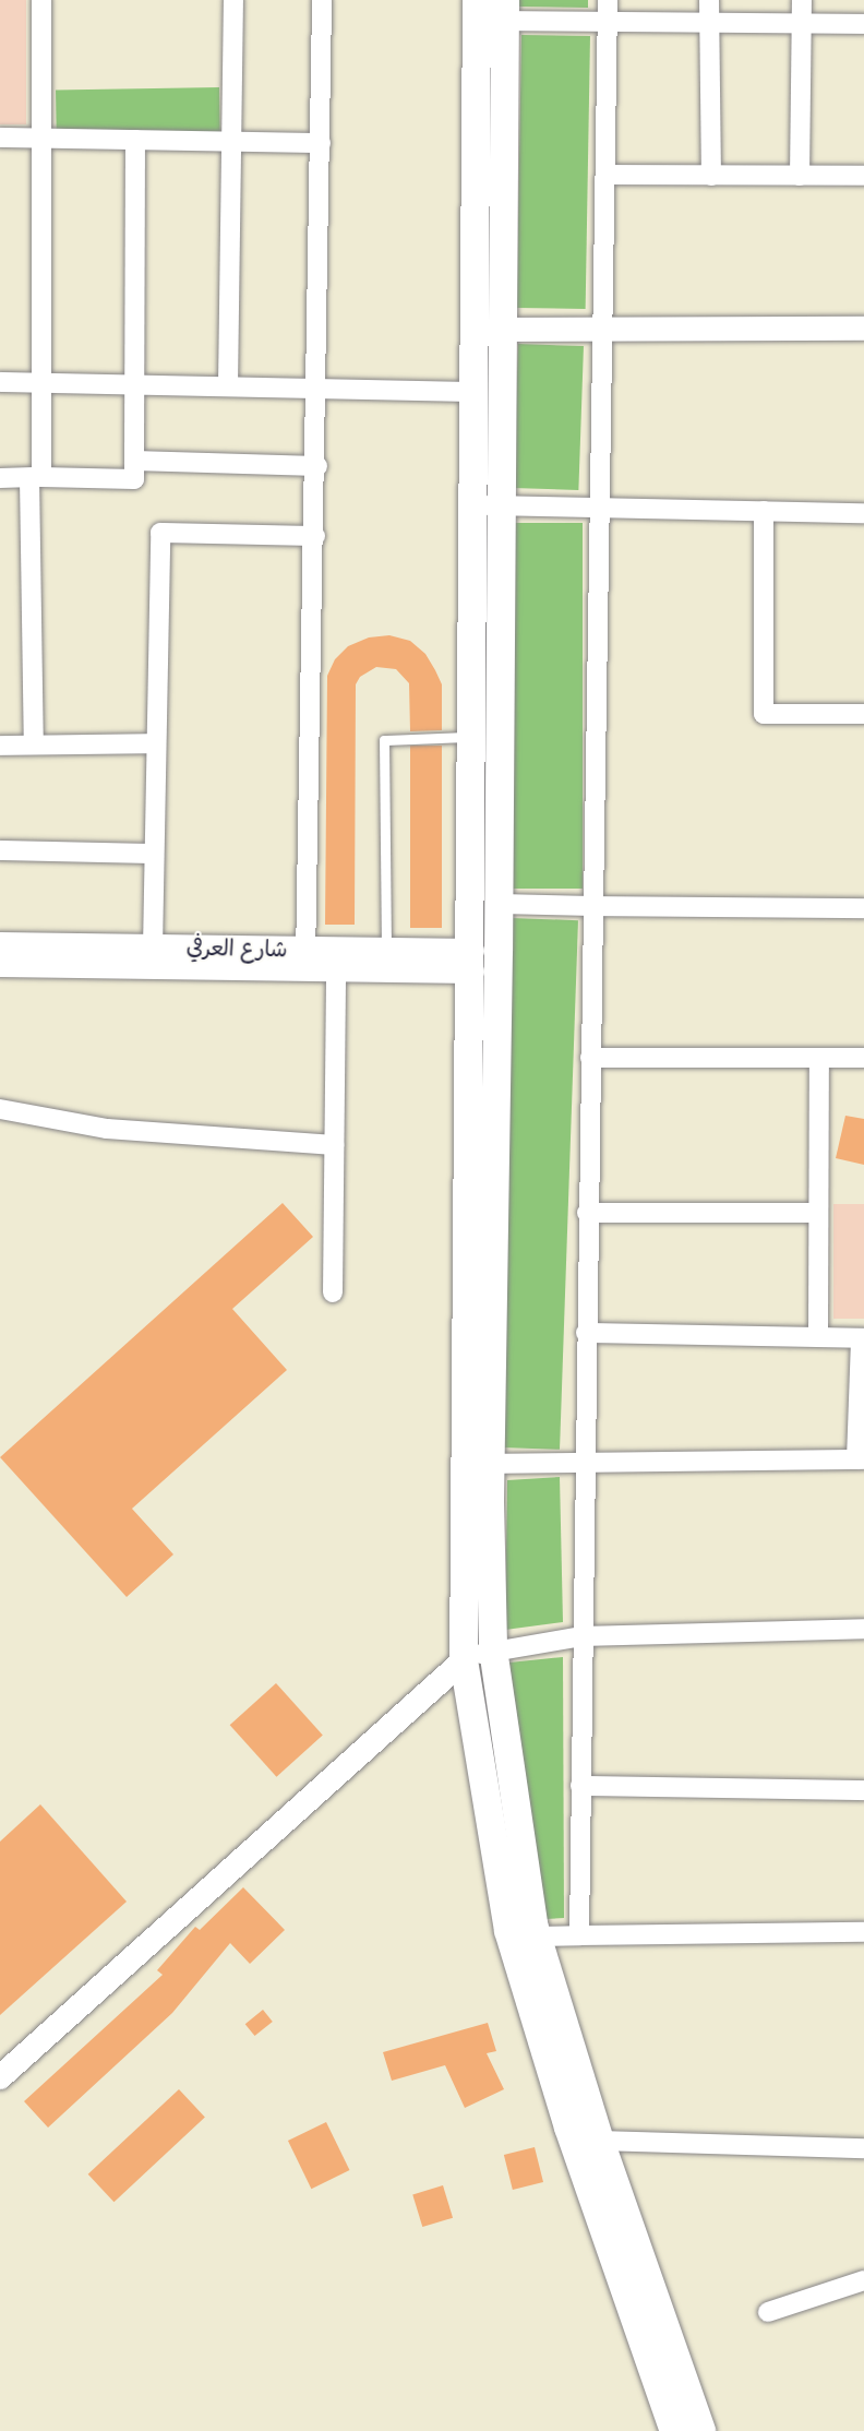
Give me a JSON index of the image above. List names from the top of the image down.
{
  "streets": {
    "street": ["شارع العرفي"]
  }
}
